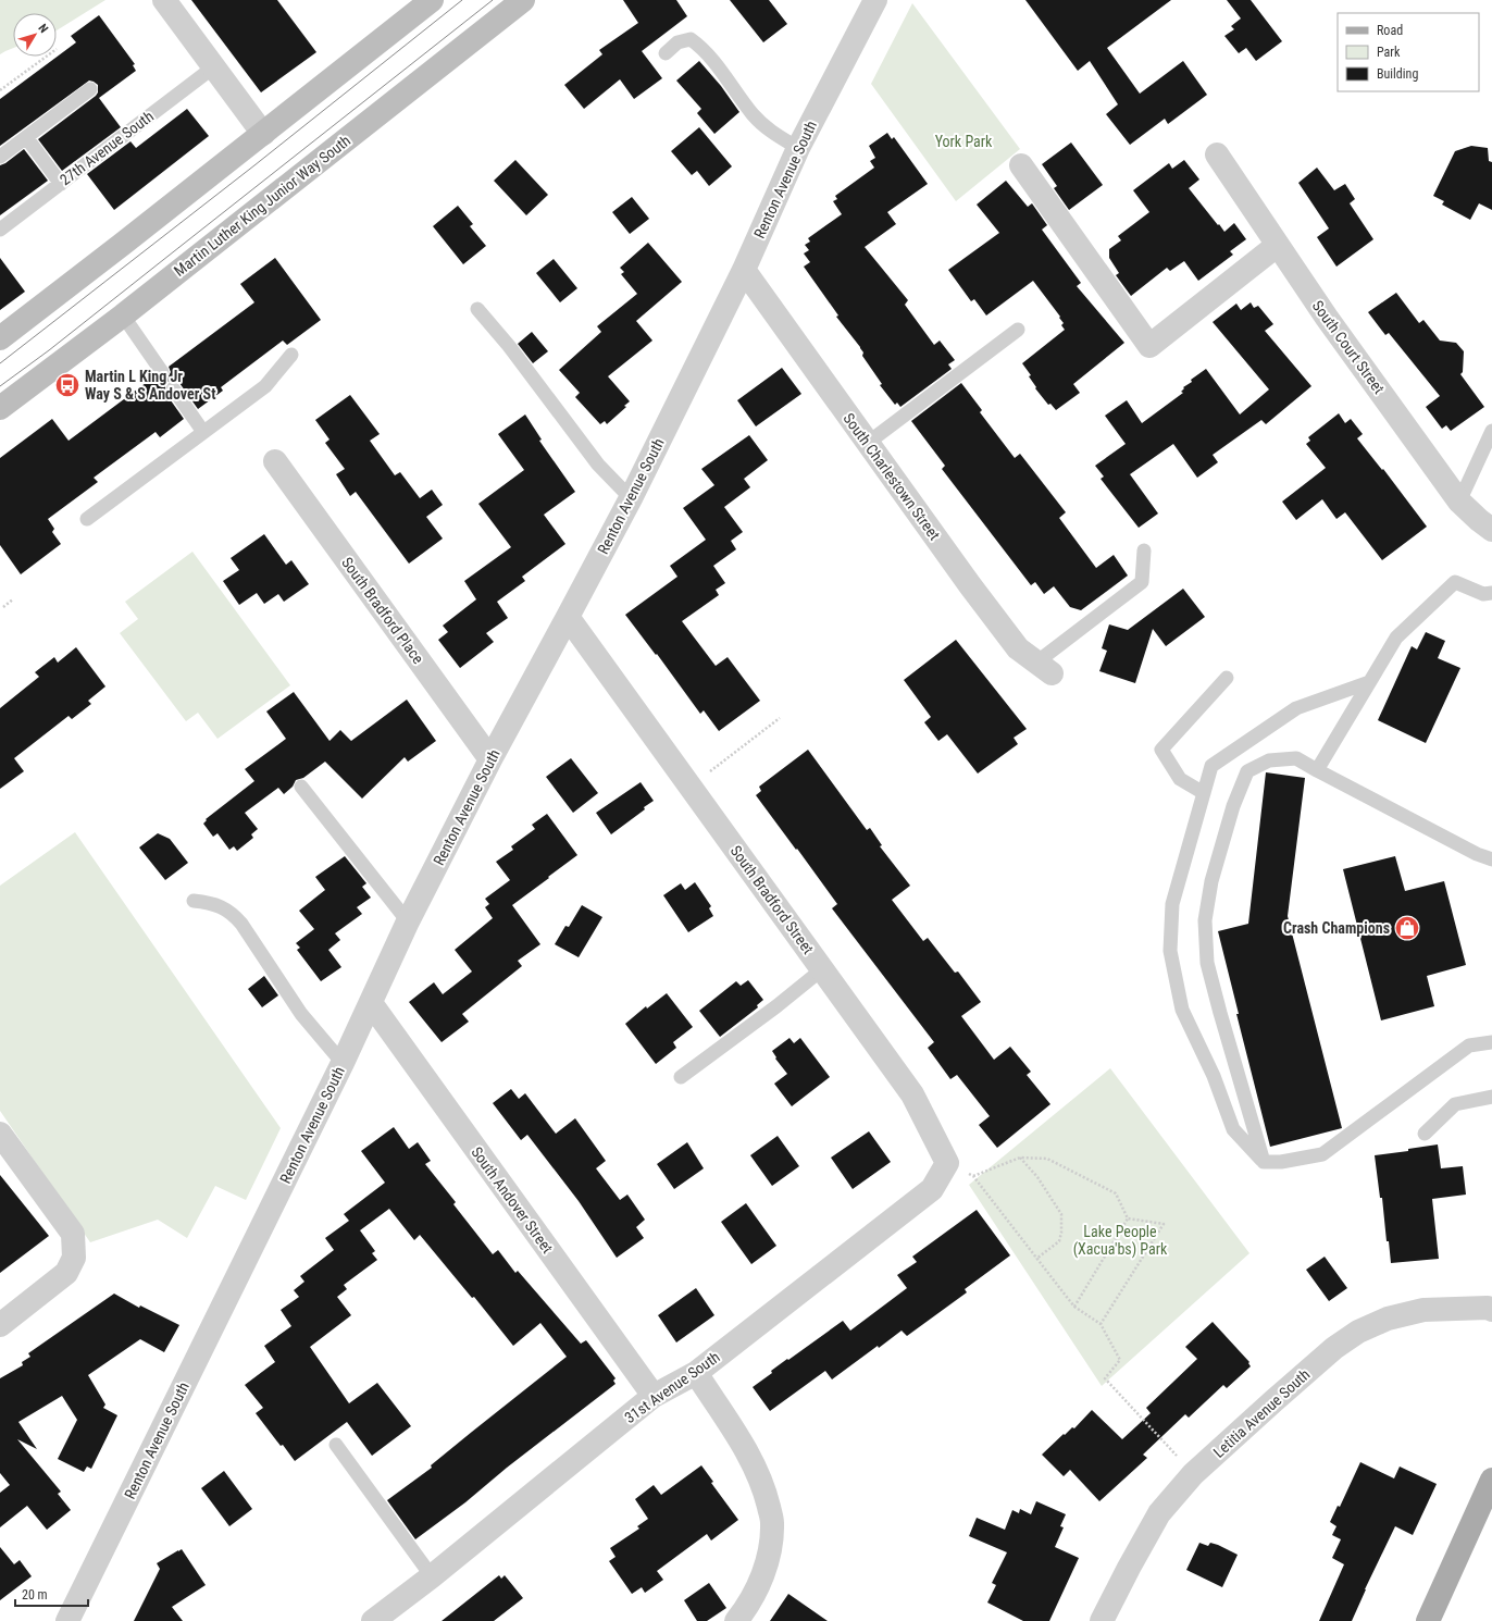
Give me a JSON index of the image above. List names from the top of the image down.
{
  "streets": {
    "main road": ["Martin Luther King Junior Way South"],
    "street": [
      "Renton Avenue South",
      "South Court Street",
      "South Charlestown Street",
      "South Bradford Place",
      "South Bradford Street",
      "South Andover Street",
      "31st Avenue South",
      "Letitia Avenue South"
    ],
    "lane": ["27th Avenue South"]
  },
  "crossings": [
    ["Renton Avenue South", "South Charlestown Street"],
    ["Renton Avenue South", "South Bradford Place"],
    ["Renton Avenue South", "South Bradford Street"],
    ["Renton Avenue South", "South Andover Street"],
    ["South Bradford Street", "31st Avenue South"],
    ["South Andover Street", "31st Avenue South"]
  ],
  "parks": ["York Park", "Lake People (Xacua'bs) Park"],
  "places": {
    "bus stop": ["Martin L King Jr Way S & S Andover St"],
    "shop": ["Crash Champions"]
  },
  "legend": ["Road", "Park", "Building"],
  "scale_bar": "20 m",
  "north": "top right"
}
